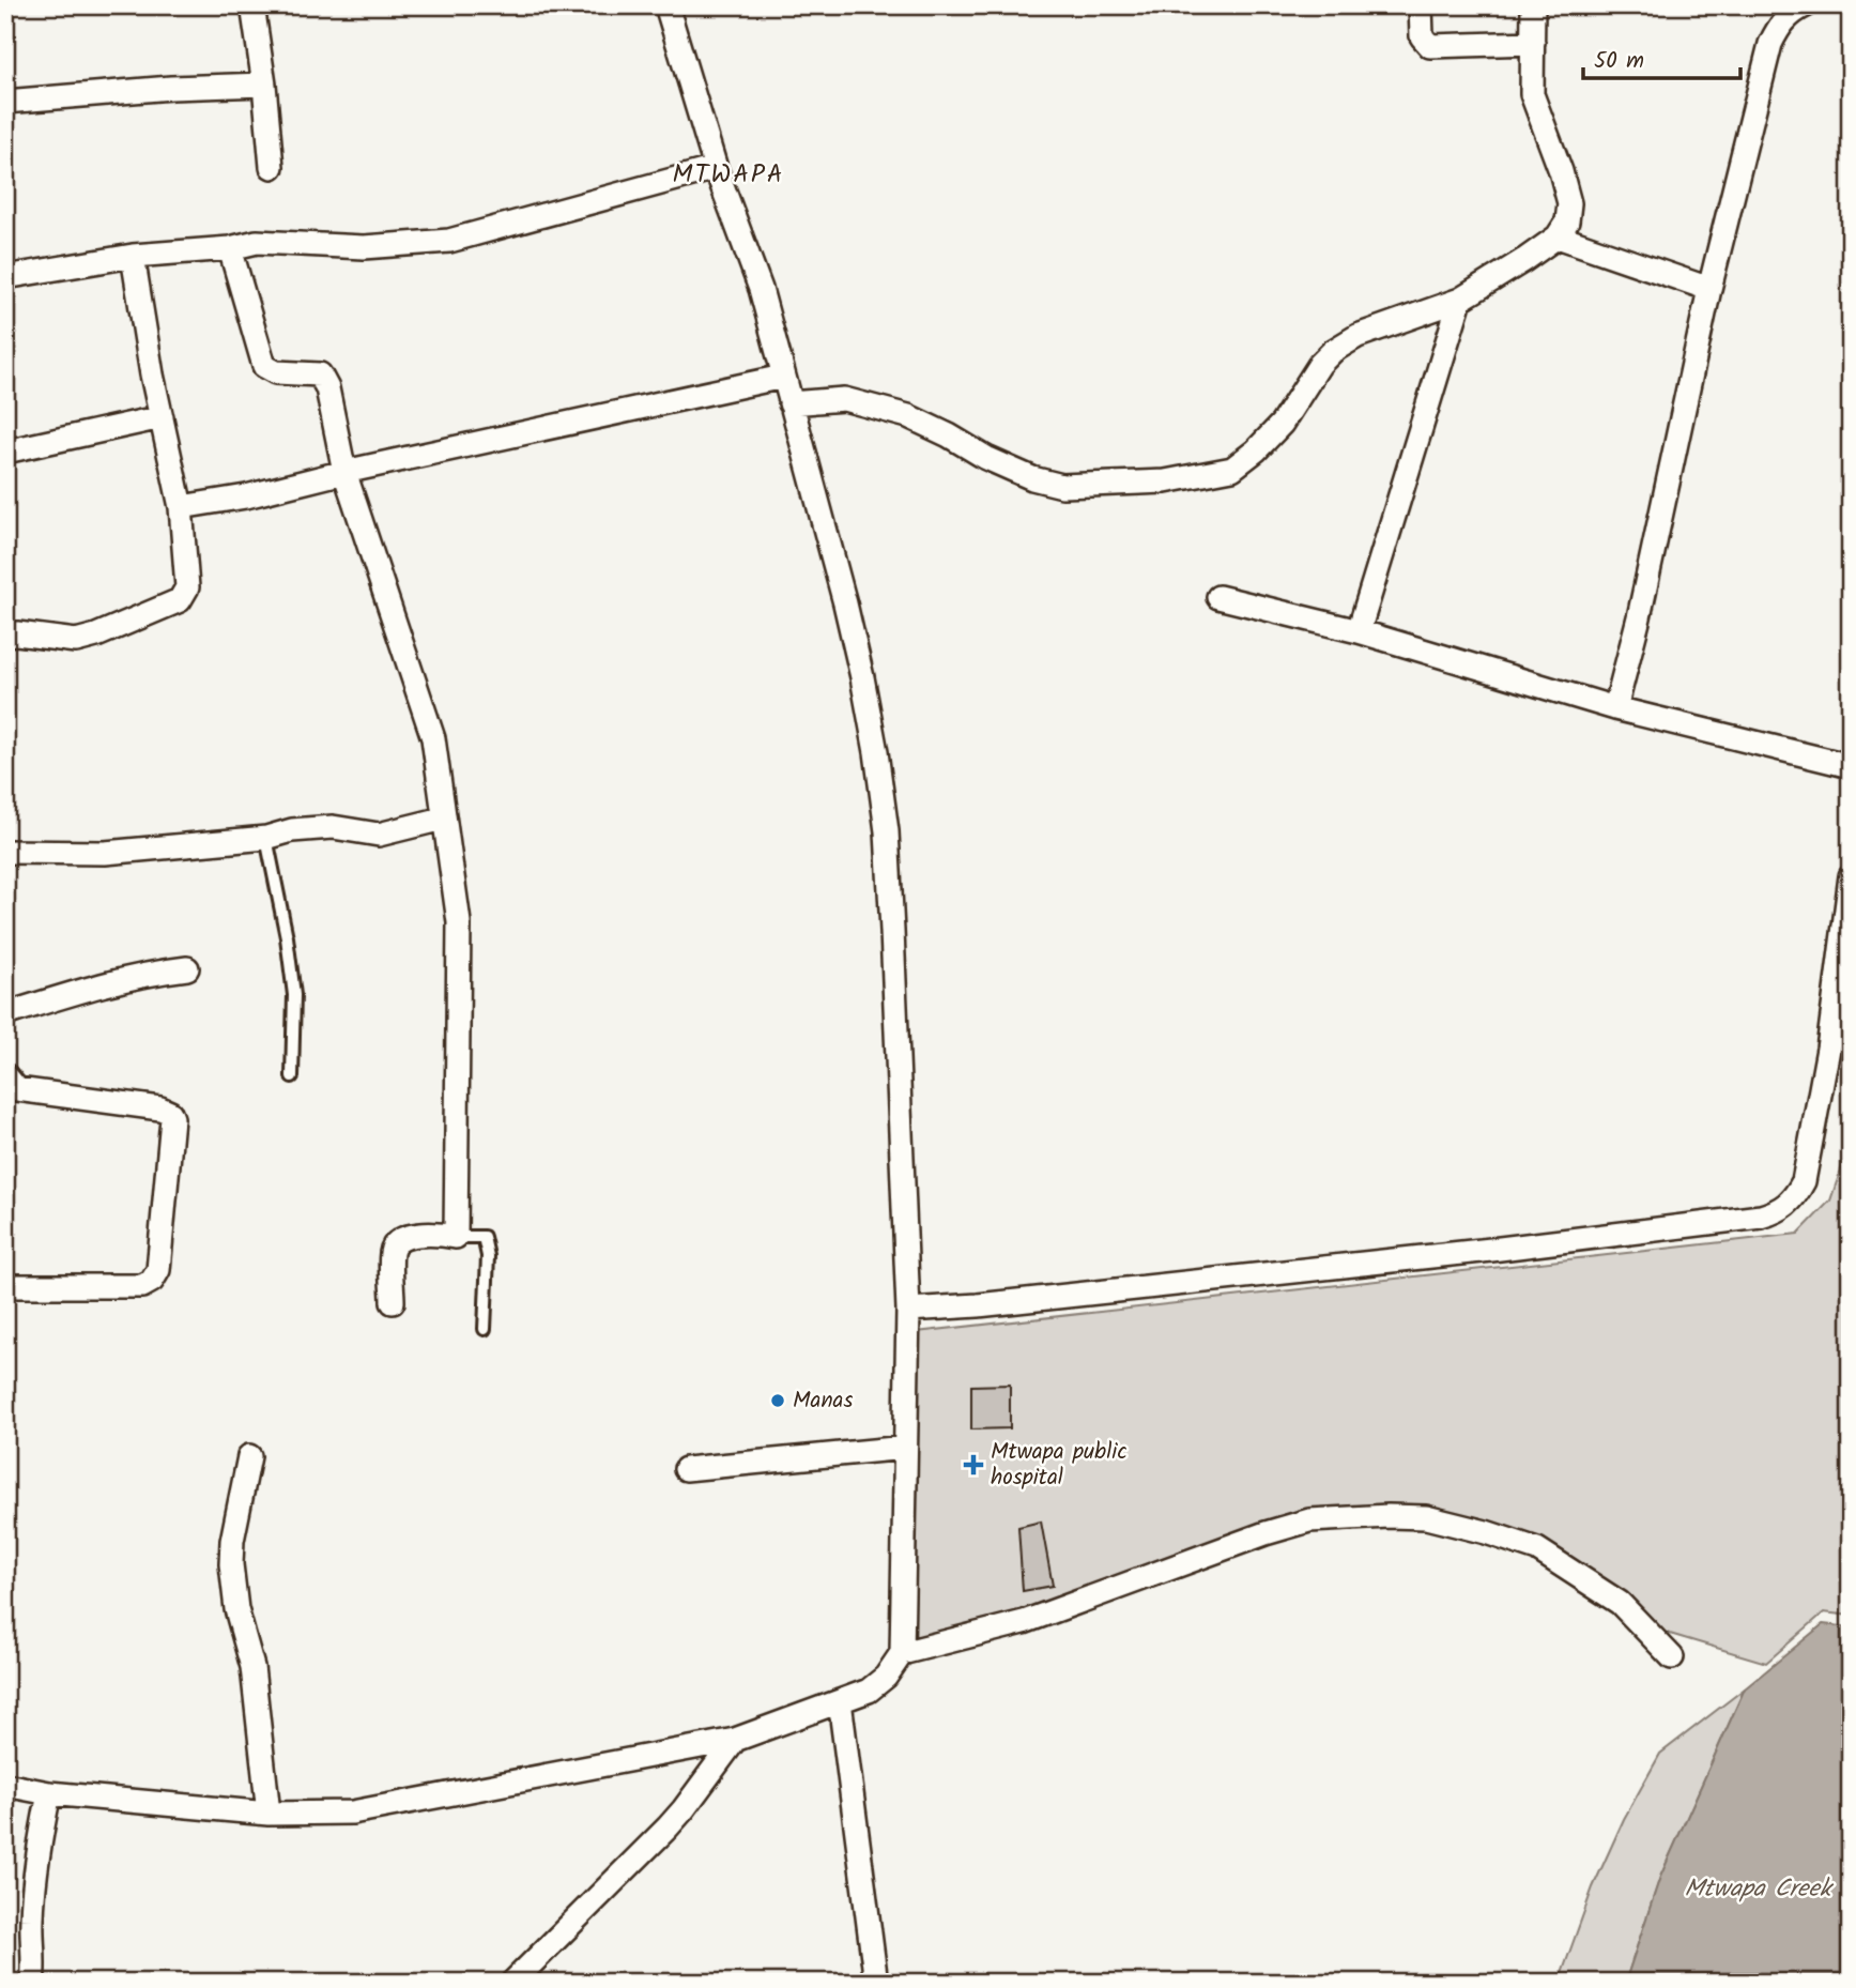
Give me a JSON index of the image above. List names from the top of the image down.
{
  "districts": ["MTWAPA"],
  "water": ["Mtwapa Creek"],
  "places": {
    "other": ["Manas"],
    "health": ["Mtwapa public hospital"]
  },
  "scale_bar": "50 m"
}
